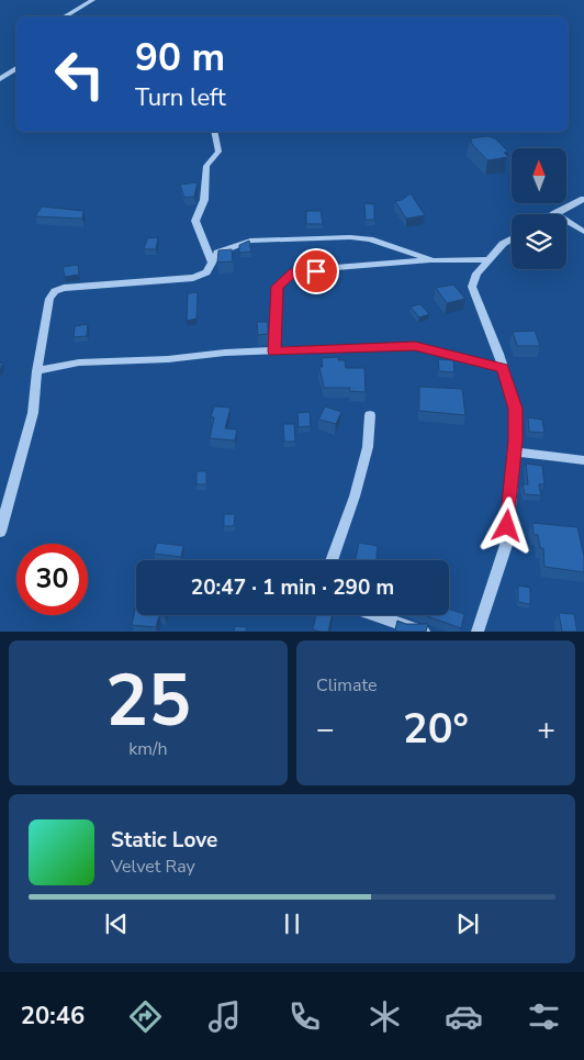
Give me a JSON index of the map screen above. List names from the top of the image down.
{
  "north": "top",
  "page": {
    "turn": ["90 m", "Turn left"],
    "limit": "30",
    "trip": "20:47 · 1 min · 290 m",
    "tile": [
      ["25", "km/h"],
      "Climate"
    ],
    "heat": ["−", "20°", "+"],
    "song": ["Static Love", "Velvet Ray"],
    "tabs": "20:46"
  }
}
